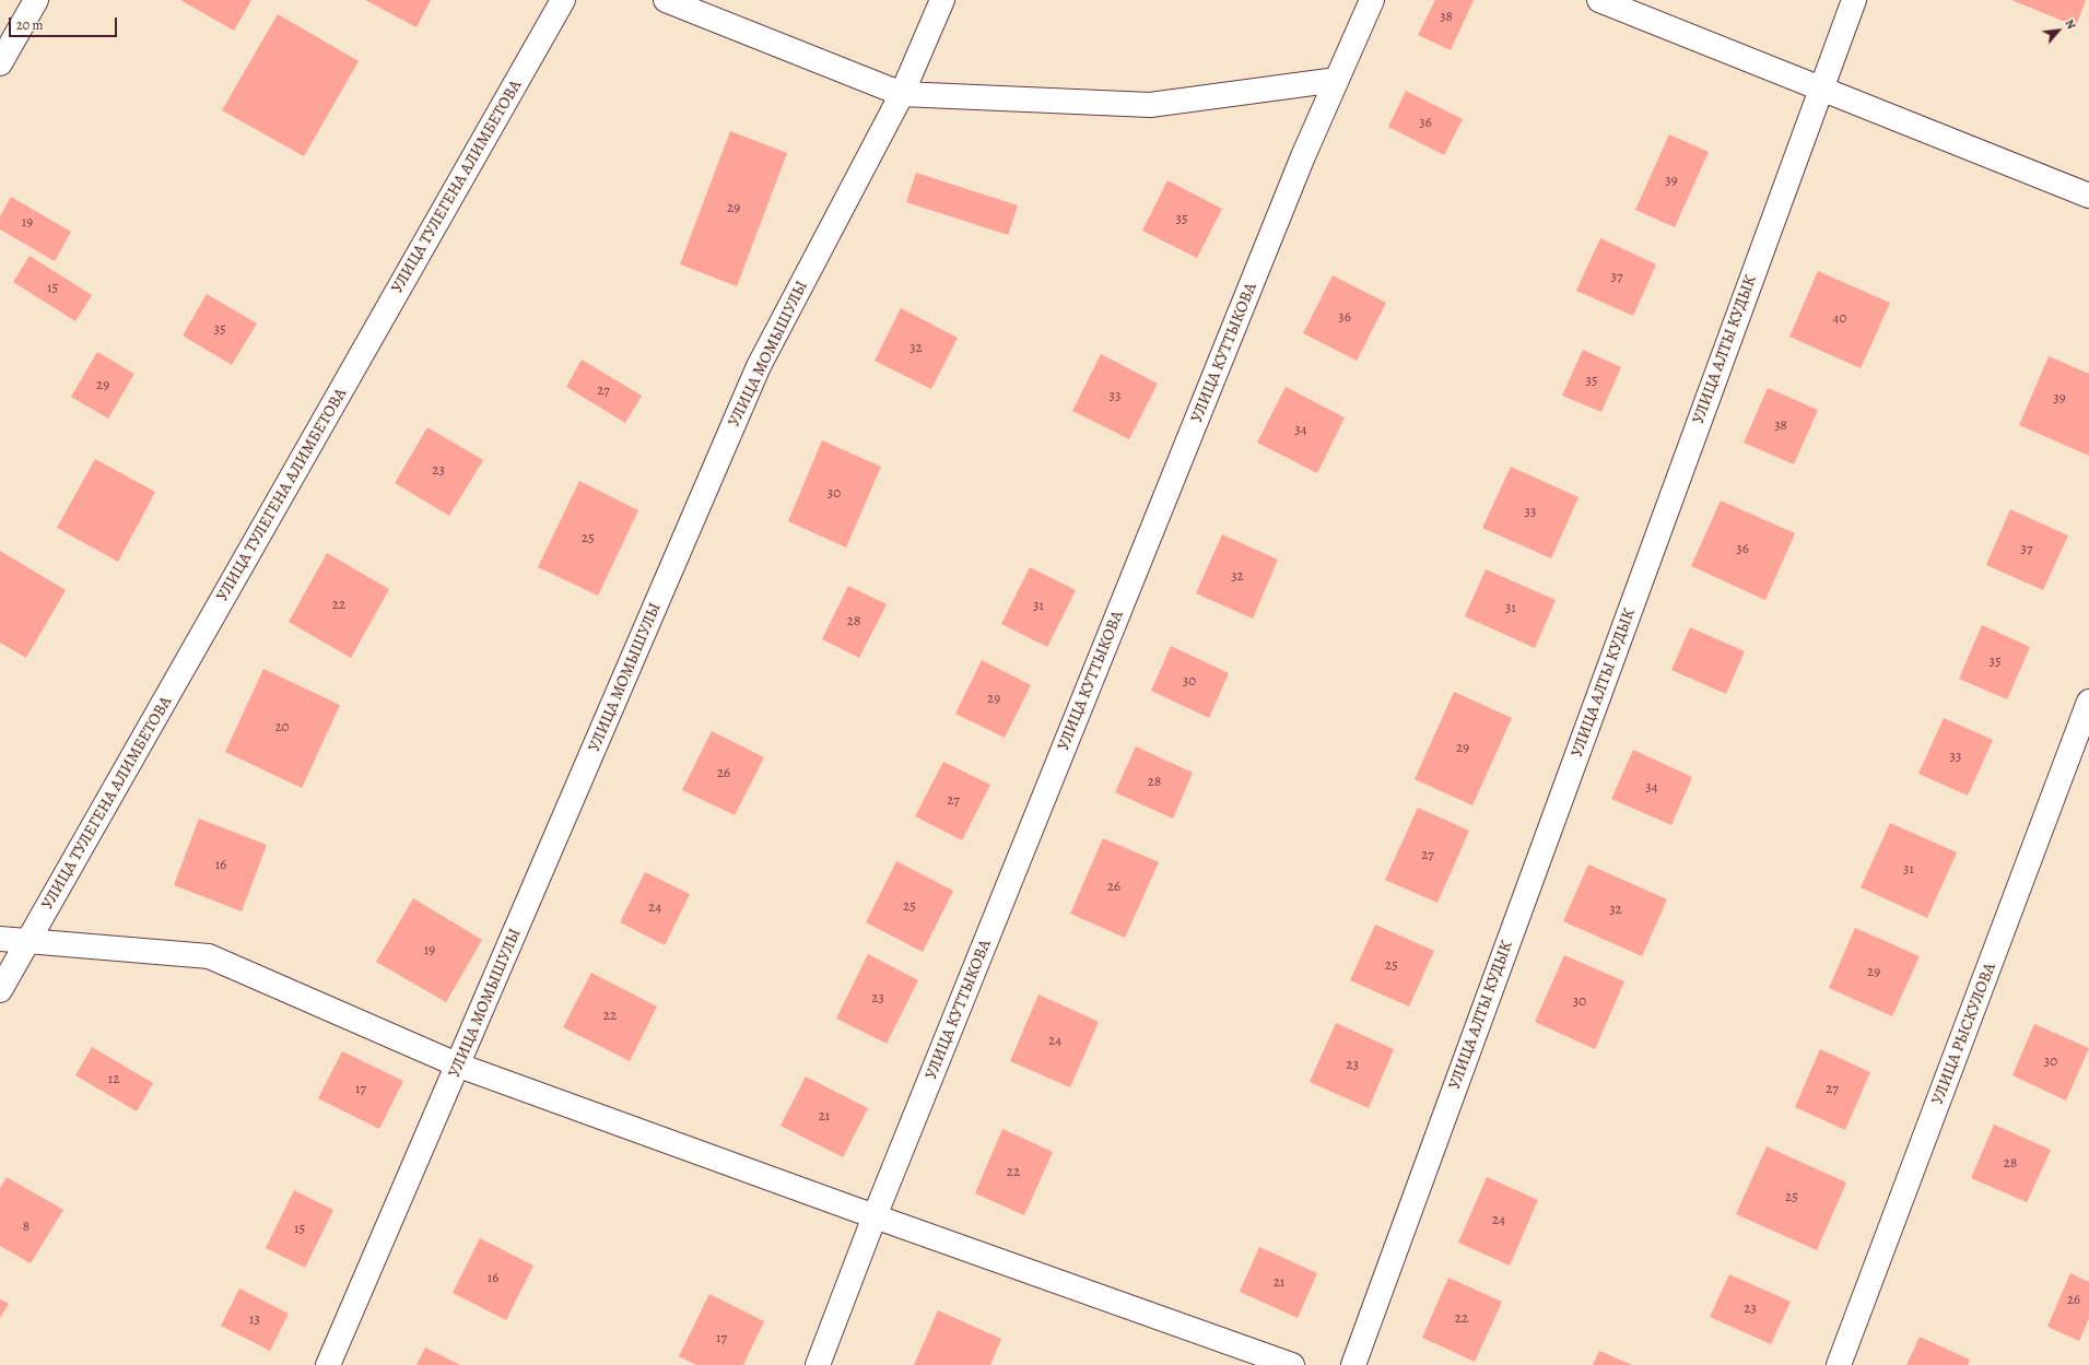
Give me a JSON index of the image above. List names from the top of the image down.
{
  "streets": {
    "street": [
      "УЛИЦА ТУЛЕГЕНА АЛИМБЕТОВА",
      "УЛИЦА АЛТЫ КУДЫК",
      "УЛИЦА КУТТЫКОВА",
      "УЛИЦА МОМЫШУЛЫ",
      "УЛИЦА РЫСКУЛОВА"
    ]
  },
  "house_numbers": [
    "38",
    "36",
    "39",
    "29",
    "35",
    "19",
    "37",
    "15",
    "36",
    "40",
    "35",
    "32",
    "35",
    "29",
    "27",
    "33",
    "39",
    "38",
    "34",
    "23",
    "30",
    "33",
    "25",
    "36",
    "37",
    "32",
    "22",
    "31",
    "31",
    "28",
    "35",
    "30",
    "29",
    "20",
    "29",
    "33",
    "26",
    "28",
    "34",
    "27",
    "27",
    "16",
    "31",
    "26",
    "25",
    "24",
    "32",
    "19",
    "25",
    "29",
    "23",
    "30",
    "22",
    "24",
    "30",
    "23",
    "12",
    "17",
    "27",
    "21",
    "28",
    "22",
    "25",
    "24",
    "8",
    "15",
    "16",
    "21",
    "26",
    "23",
    "22",
    "13",
    "17"
  ],
  "scale_bar": "20 m",
  "north": "top right"
}
